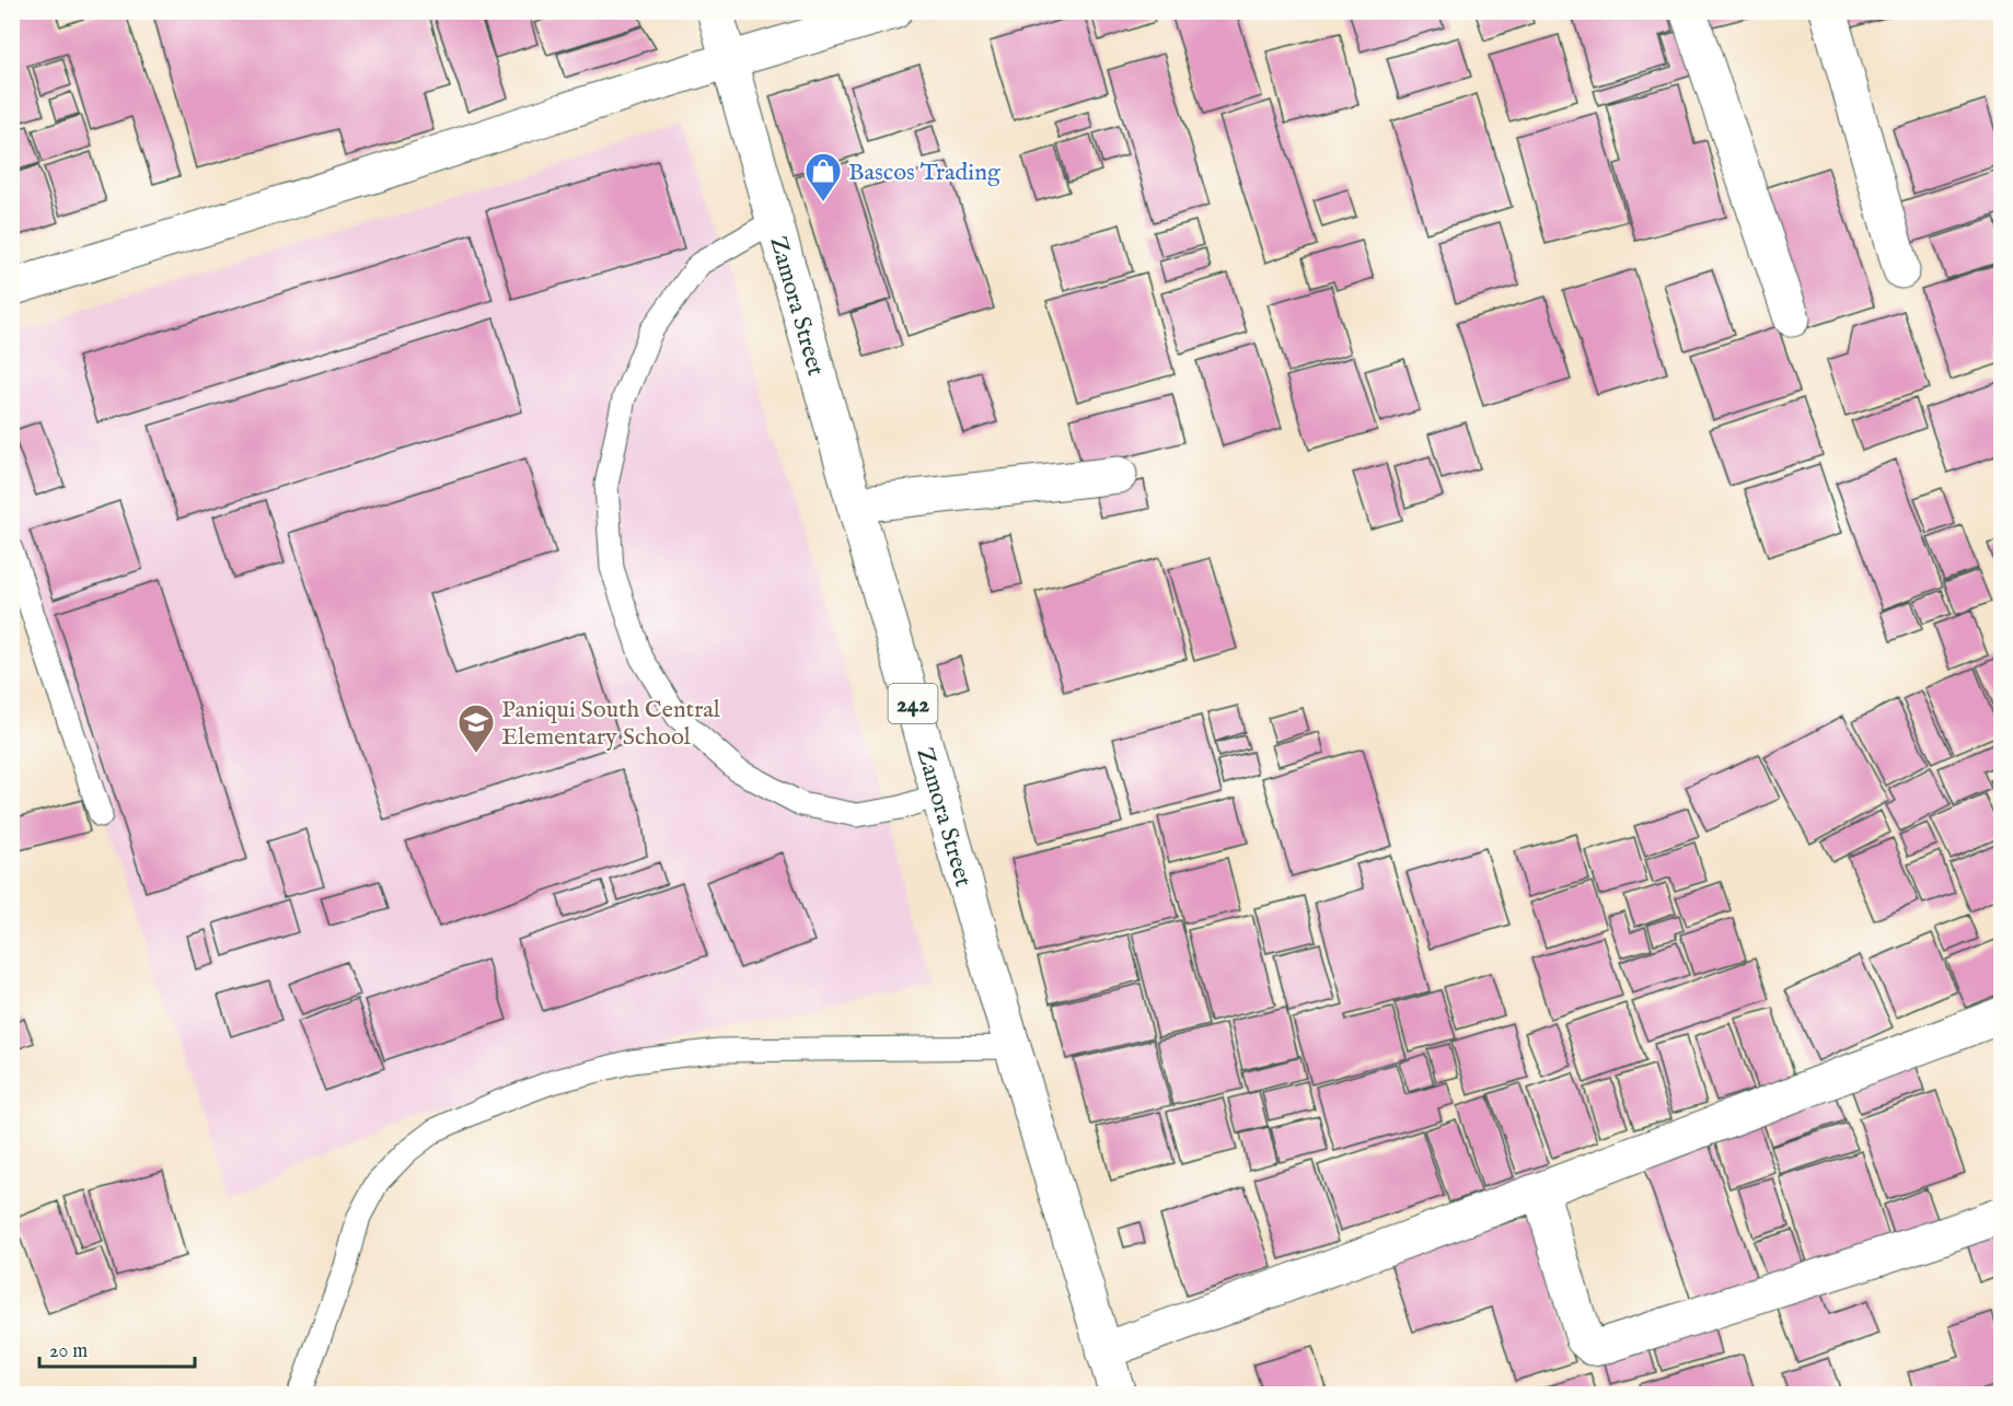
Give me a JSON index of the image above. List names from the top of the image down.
{
  "streets": {
    "street": ["Zamora Street", "242"]
  },
  "places": {
    "shop": ["Bascos Trading"],
    "school or university": ["Paniqui South Central Elementary School"]
  },
  "scale_bar": "20 m"
}
